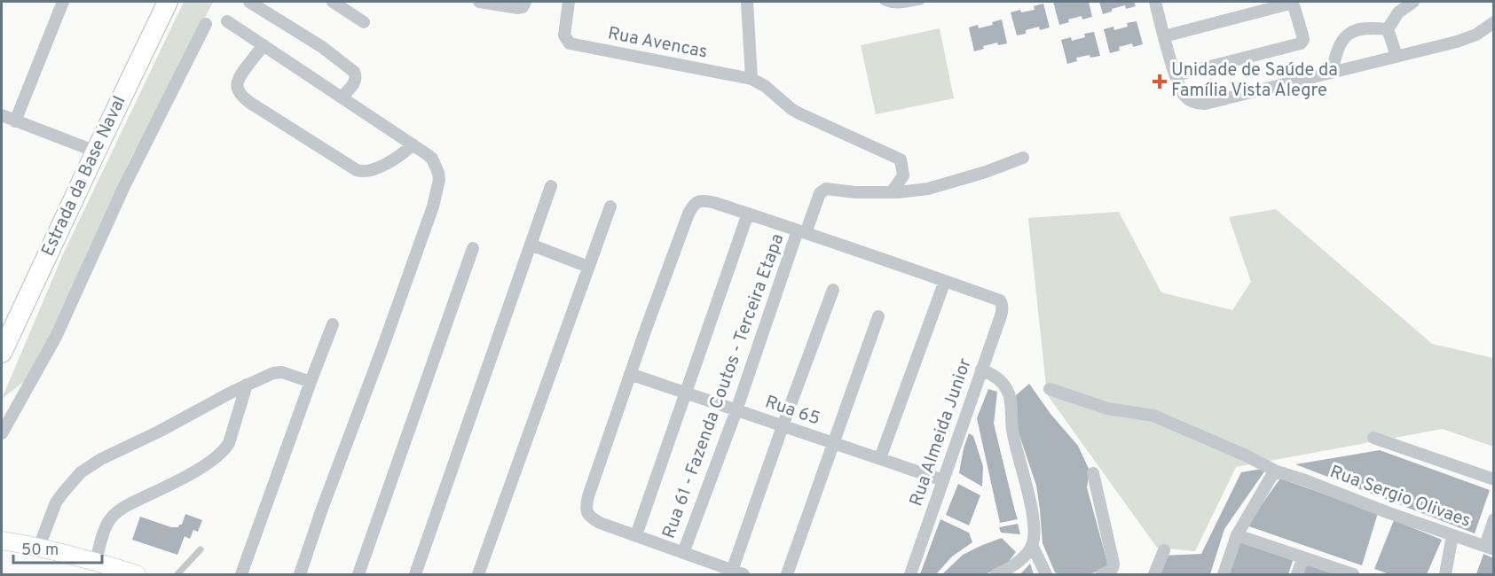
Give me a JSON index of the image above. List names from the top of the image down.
{
  "streets": {
    "main road": ["Estrada da Base Naval"],
    "street": [
      "Rua Avencas",
      "Rua 61 - Fazenda Coutos - Terceira Etapa",
      "Rua 65",
      "Rua Almeida Junior",
      "Rua Sergio Olivaes"
    ]
  },
  "crossings": [
    ["Rua 61 - Fazenda Coutos - Terceira Etapa", "Rua 65"],
    ["Rua 65", "Rua Almeida Junior"]
  ],
  "places": {
    "health": ["Unidade de Saúde da Família Vista Alegre"]
  },
  "scale_bar": "50 m"
}
